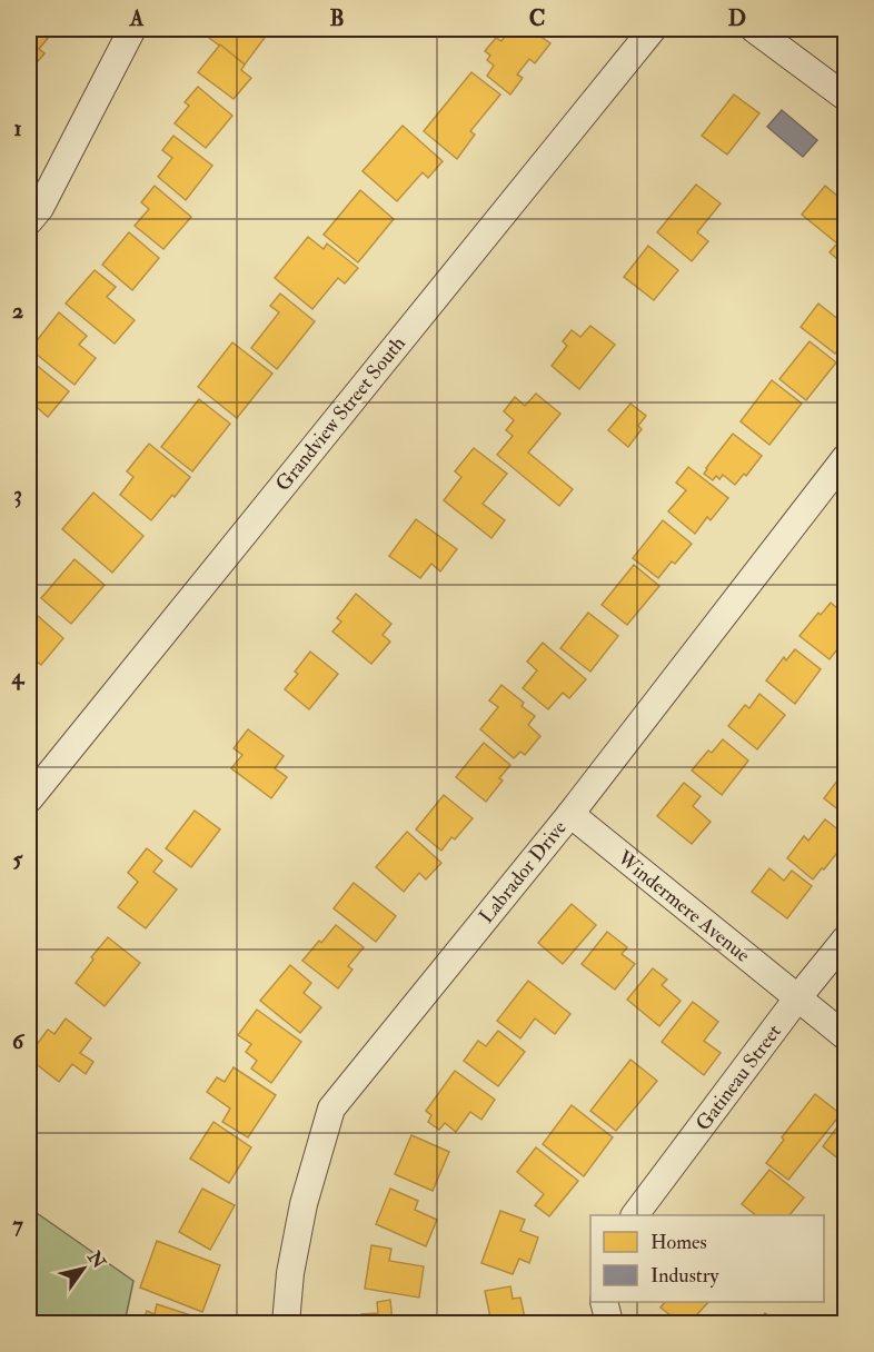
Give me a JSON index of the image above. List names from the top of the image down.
{
  "streets": {
    "street": [
      "Grandview Street South",
      "Labrador Drive",
      "Windermere Avenue",
      "Gatineau Street"
    ]
  },
  "crossings": [
    ["Labrador Drive", "Windermere Avenue"],
    ["Windermere Avenue", "Gatineau Street"]
  ],
  "legend": ["Homes", "Industry"],
  "north": "top right",
  "grid": {
    "columns": [
      "A",
      "B",
      "C",
      "D"
    ],
    "rows": [
      "1",
      "2",
      "3",
      "4",
      "5",
      "6",
      "7"
    ]
  }
}
